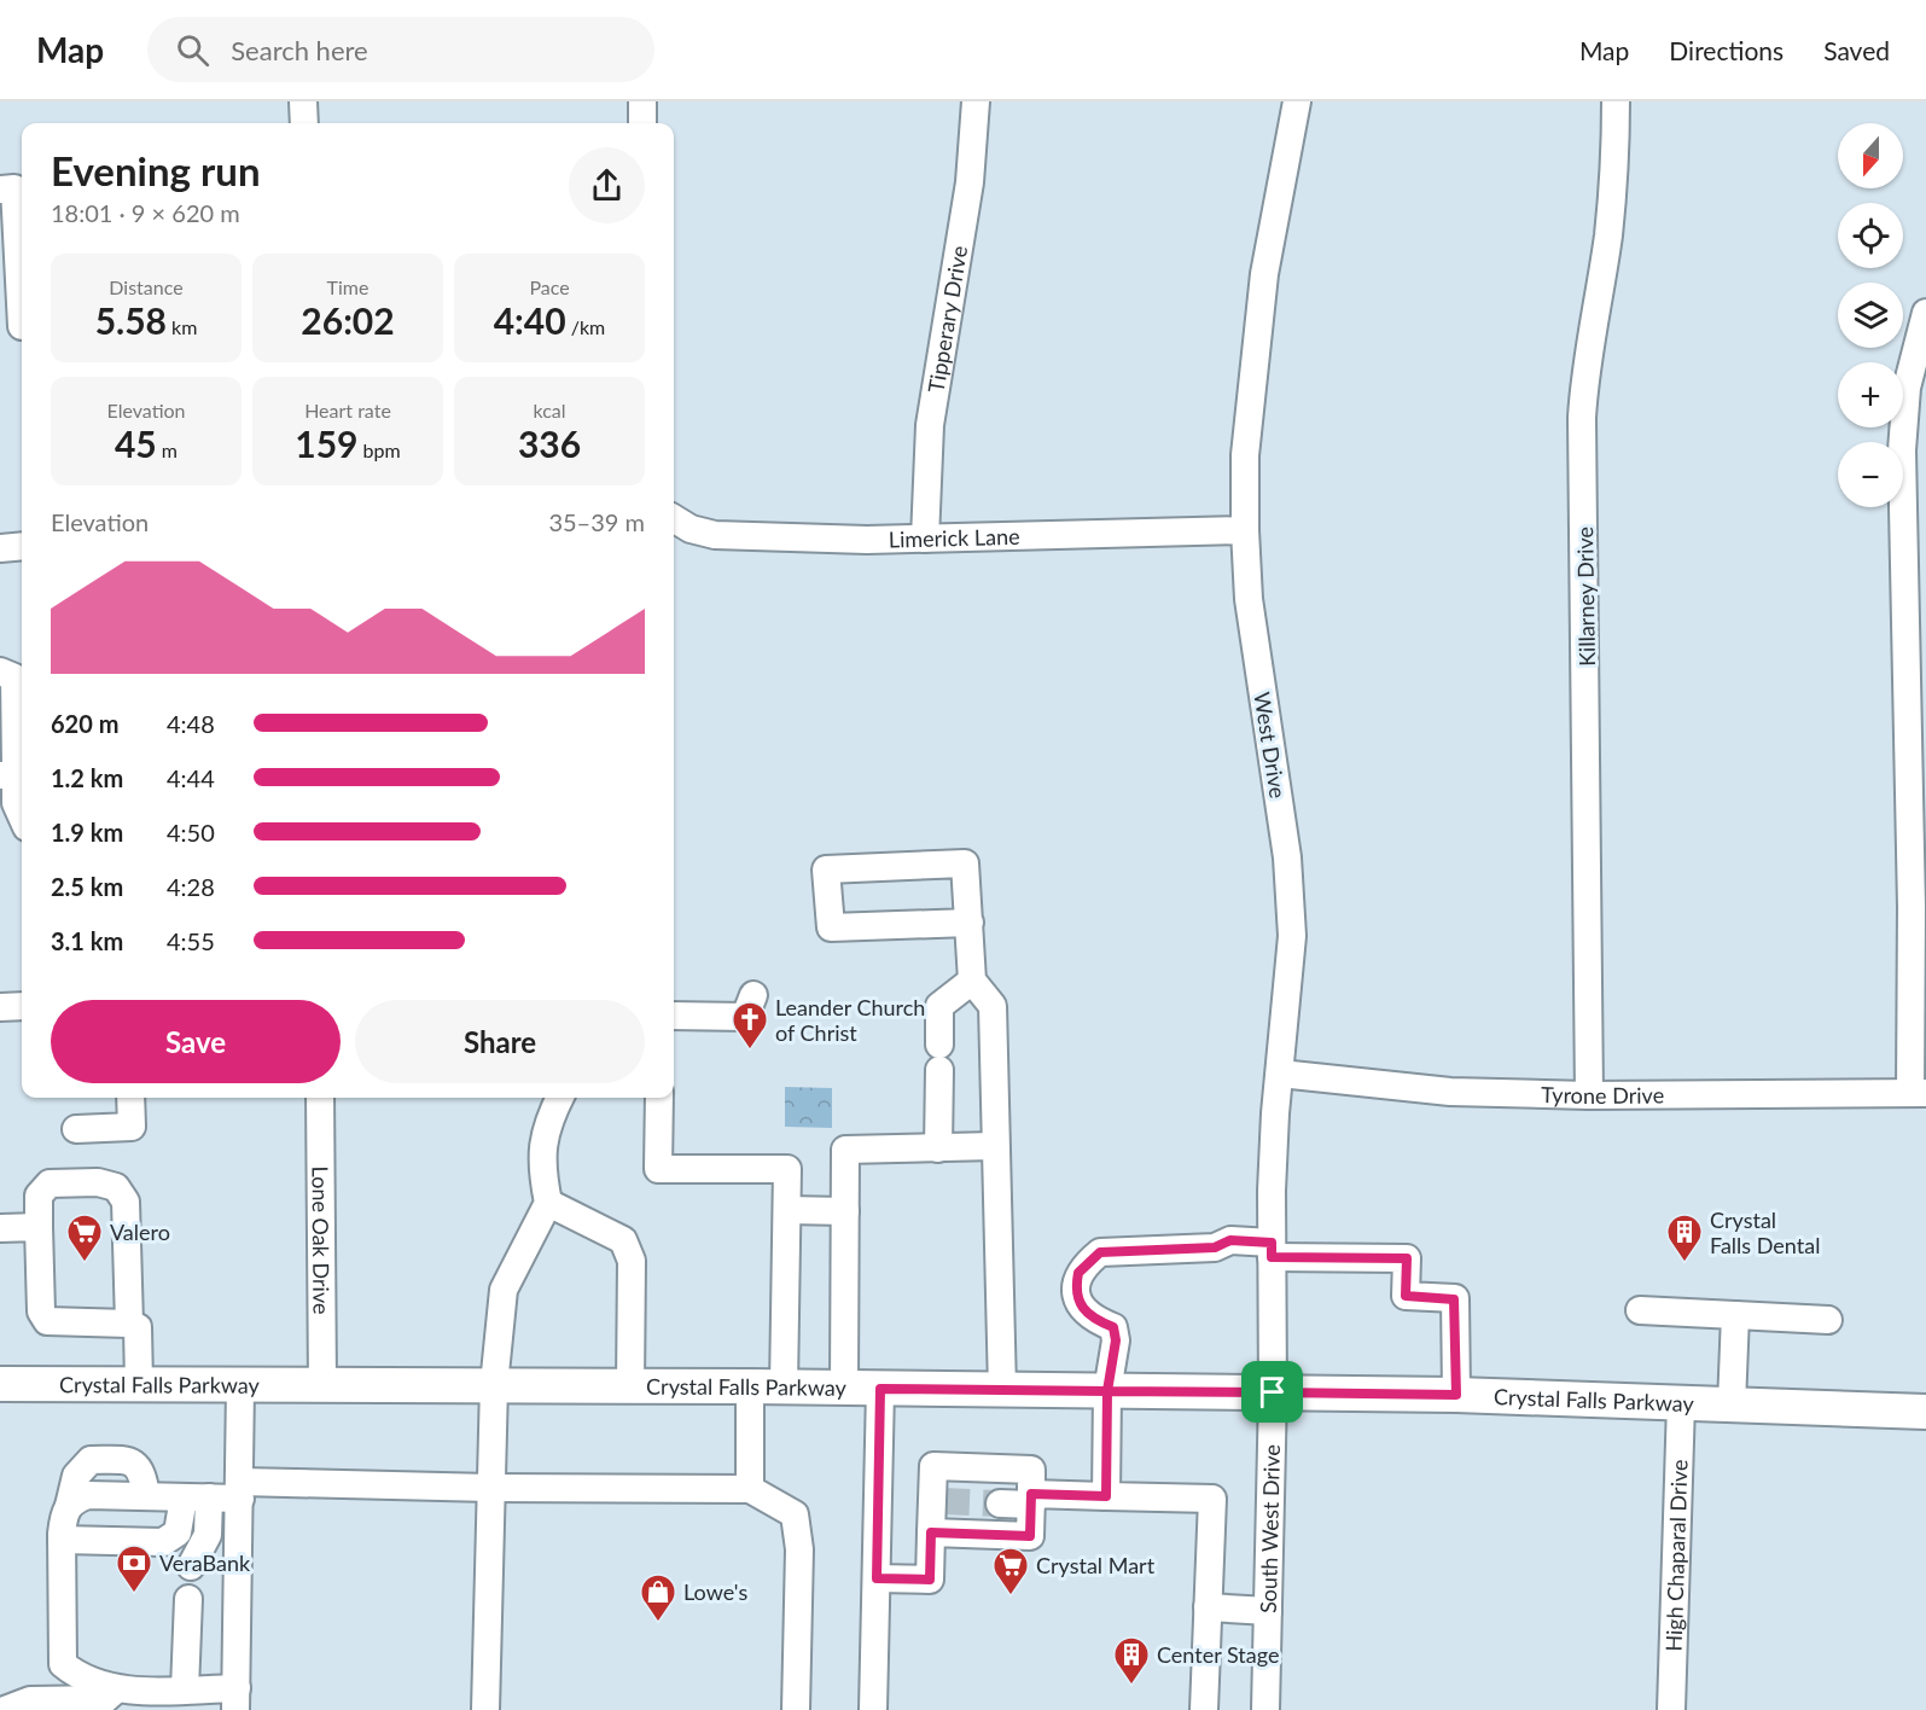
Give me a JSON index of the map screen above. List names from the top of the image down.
{
  "streets": {
    "main road": ["Crystal Falls Parkway"],
    "street": [
      "Tipperary Drive",
      "Limerick Lane",
      "Killarney Drive",
      "West Drive",
      "Tyrone Drive",
      "Lone Oak Drive",
      "South West Drive",
      "High Chaparal Drive"
    ]
  },
  "crossings": [
    ["Tipperary Drive", "Limerick Lane"],
    ["Limerick Lane", "West Drive"],
    ["Killarney Drive", "Tyrone Drive"],
    ["West Drive", "Tyrone Drive"],
    ["West Drive", "Crystal Falls Parkway"],
    ["West Drive", "South West Drive"],
    ["Lone Oak Drive", "Crystal Falls Parkway"],
    ["Crystal Falls Parkway", "South West Drive"],
    ["Crystal Falls Parkway", "High Chaparal Drive"]
  ],
  "places": {
    "church": ["Leander Church of Christ"],
    "supermarket": ["Valero", "Crystal Mart"],
    "building": ["Crystal Falls Dental", "Center Stage"],
    "bank": ["VeraBank"],
    "shop": ["Lowe's"]
  },
  "north": "bottom",
  "page": {
    "header": "Map",
    "search": "Search here",
    "nav": ["Map", "Directions", "Saved"],
    "map_buttons": ["+", "−"],
    "heading": ["Evening run", "18:01 · 9 × 620 m"],
    "stats": [
      ["Distance", "5.58 km"],
      ["Time", "26:02"],
      ["Pace", "4:40 /km"],
      ["Elevation", "45 m"],
      ["Heart rate", "159 bpm"],
      ["kcal", "336"]
    ],
    "chart": ["Elevation", "35–39 m"],
    "list": [
      {
        "name": "620 m",
        "note": "4:48"
      },
      {
        "name": "1.2 km",
        "note": "4:44"
      },
      {
        "name": "1.9 km",
        "note": "4:50"
      },
      {
        "name": "2.5 km",
        "note": "4:28"
      },
      {
        "name": "3.1 km",
        "note": "4:55"
      }
    ],
    "buttons": ["Save", "Share"]
  }
}
